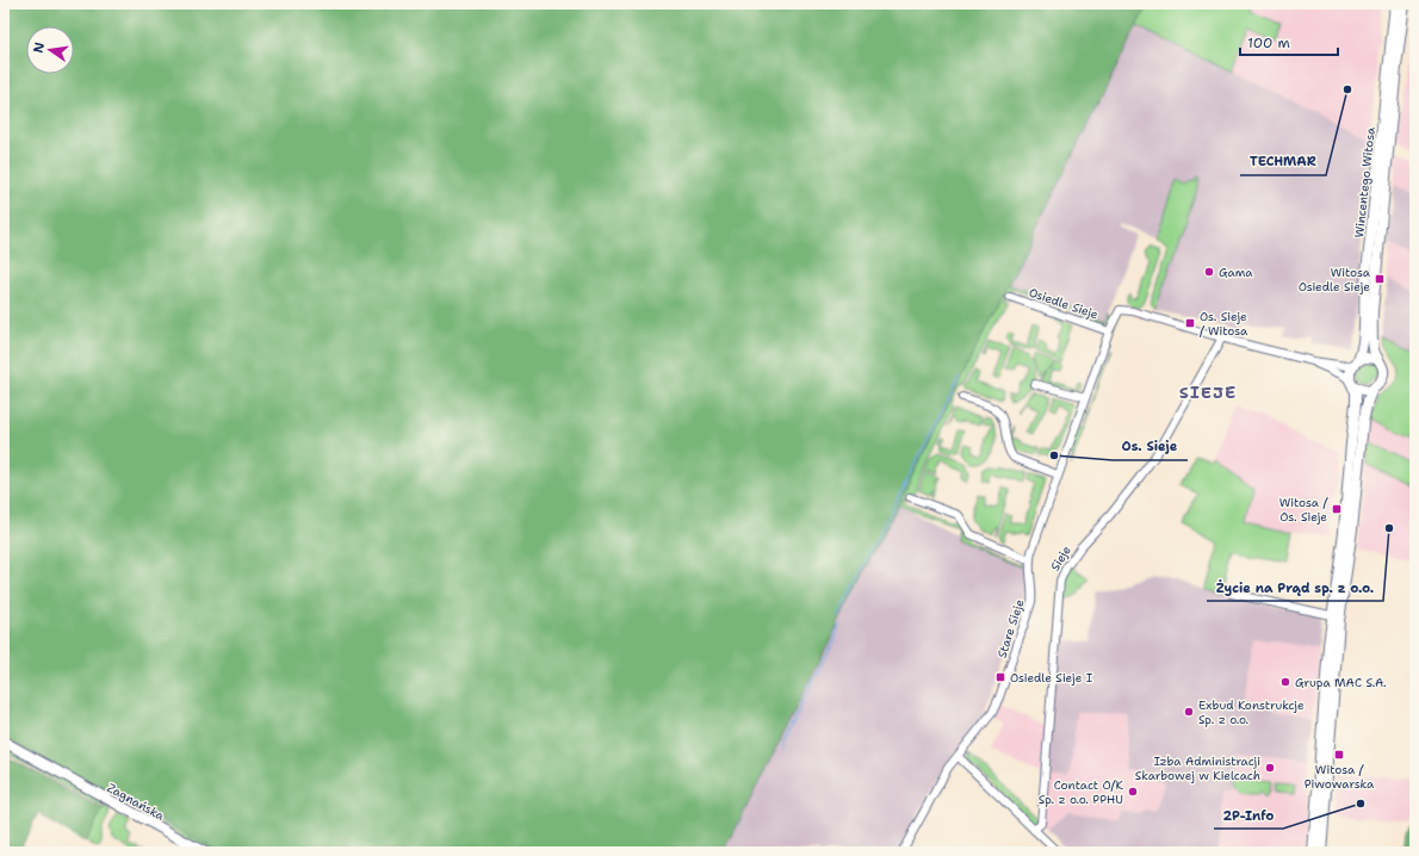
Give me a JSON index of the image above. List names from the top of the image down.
{
  "streets": {
    "main road": ["Wincentego Witosa", "Zagnańska"],
    "street": ["Osiedle Sieje", "Sieje", "Stare Sieje"]
  },
  "crossings": [
    ["Osiedle Sieje", "Stare Sieje"],
    ["Sieje", "Stare Sieje"]
  ],
  "districts": ["SIEJE"],
  "places": {
    "other": [
      "TECHMAR",
      "Gama",
      "Os. Sieje",
      "Życie na Prąd sp. z o.o.",
      "Grupa MAC S.A.",
      "Exbud Konstrukcje Sp. z o.o.",
      "Izba Administracji Skarbowej w Kielcach",
      "Contact O/K Sp. z o.o. PPHU",
      "2P-Info"
    ],
    "transit": [
      "Witosa Osiedle Sieje",
      "Os. Sieje / Witosa",
      "Witosa / Os. Sieje",
      "Osiedle Sieje I",
      "Witosa / Piwowarska"
    ]
  },
  "scale_bar": "100 m",
  "north": "left"
}
